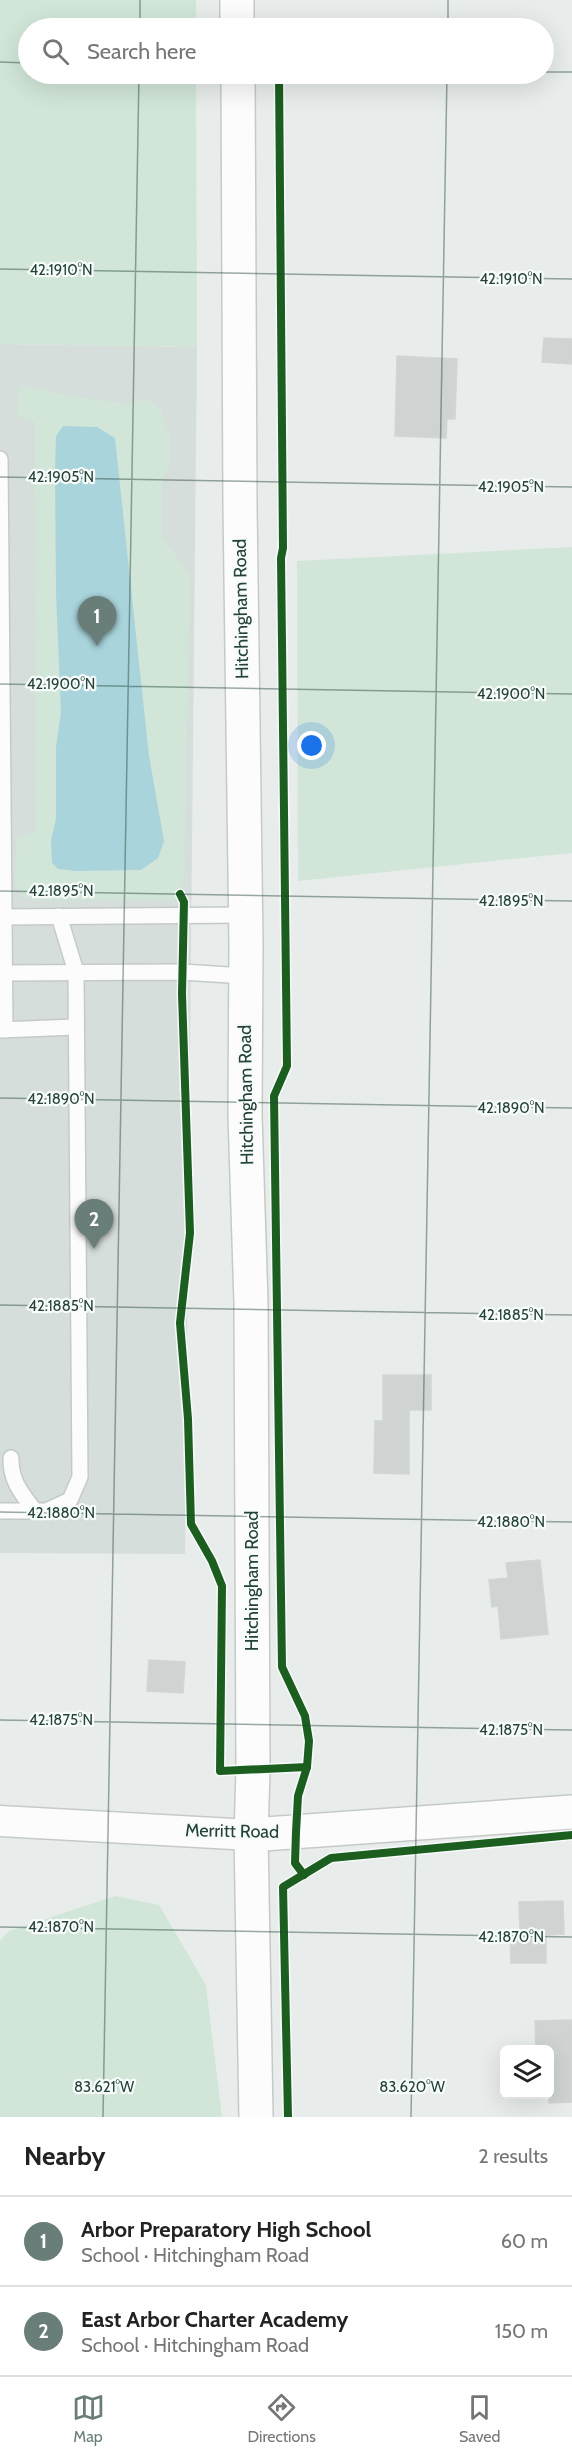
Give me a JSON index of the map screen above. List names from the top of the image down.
{
  "streets": {
    "street": ["Hitchingham Road", "Merritt Road"]
  },
  "crossings": [
    ["Hitchingham Road", "Merritt Road"]
  ],
  "page": {
    "search": "Search here",
    "pins": ["1", "2"],
    "heading": ["Nearby", "2 results"],
    "list": [
      {
        "mark": "1",
        "name": "Arbor Preparatory High School",
        "note": "School · Hitchingham Road",
        "value": "60 m"
      },
      {
        "mark": "2",
        "name": "East Arbor Charter Academy",
        "note": "School · Hitchingham Road",
        "value": "150 m"
      }
    ],
    "nav": ["Map", "Directions", "Saved"]
  },
  "coordinates": [
    "42.1910°N",
    "42.1905°N",
    "42.1900°N",
    "42.1895°N",
    "42.1890°N",
    "42.1885°N",
    "42.1880°N",
    "42.1875°N",
    "42.1870°N",
    "83.621°W",
    "83.620°W"
  ]
}
